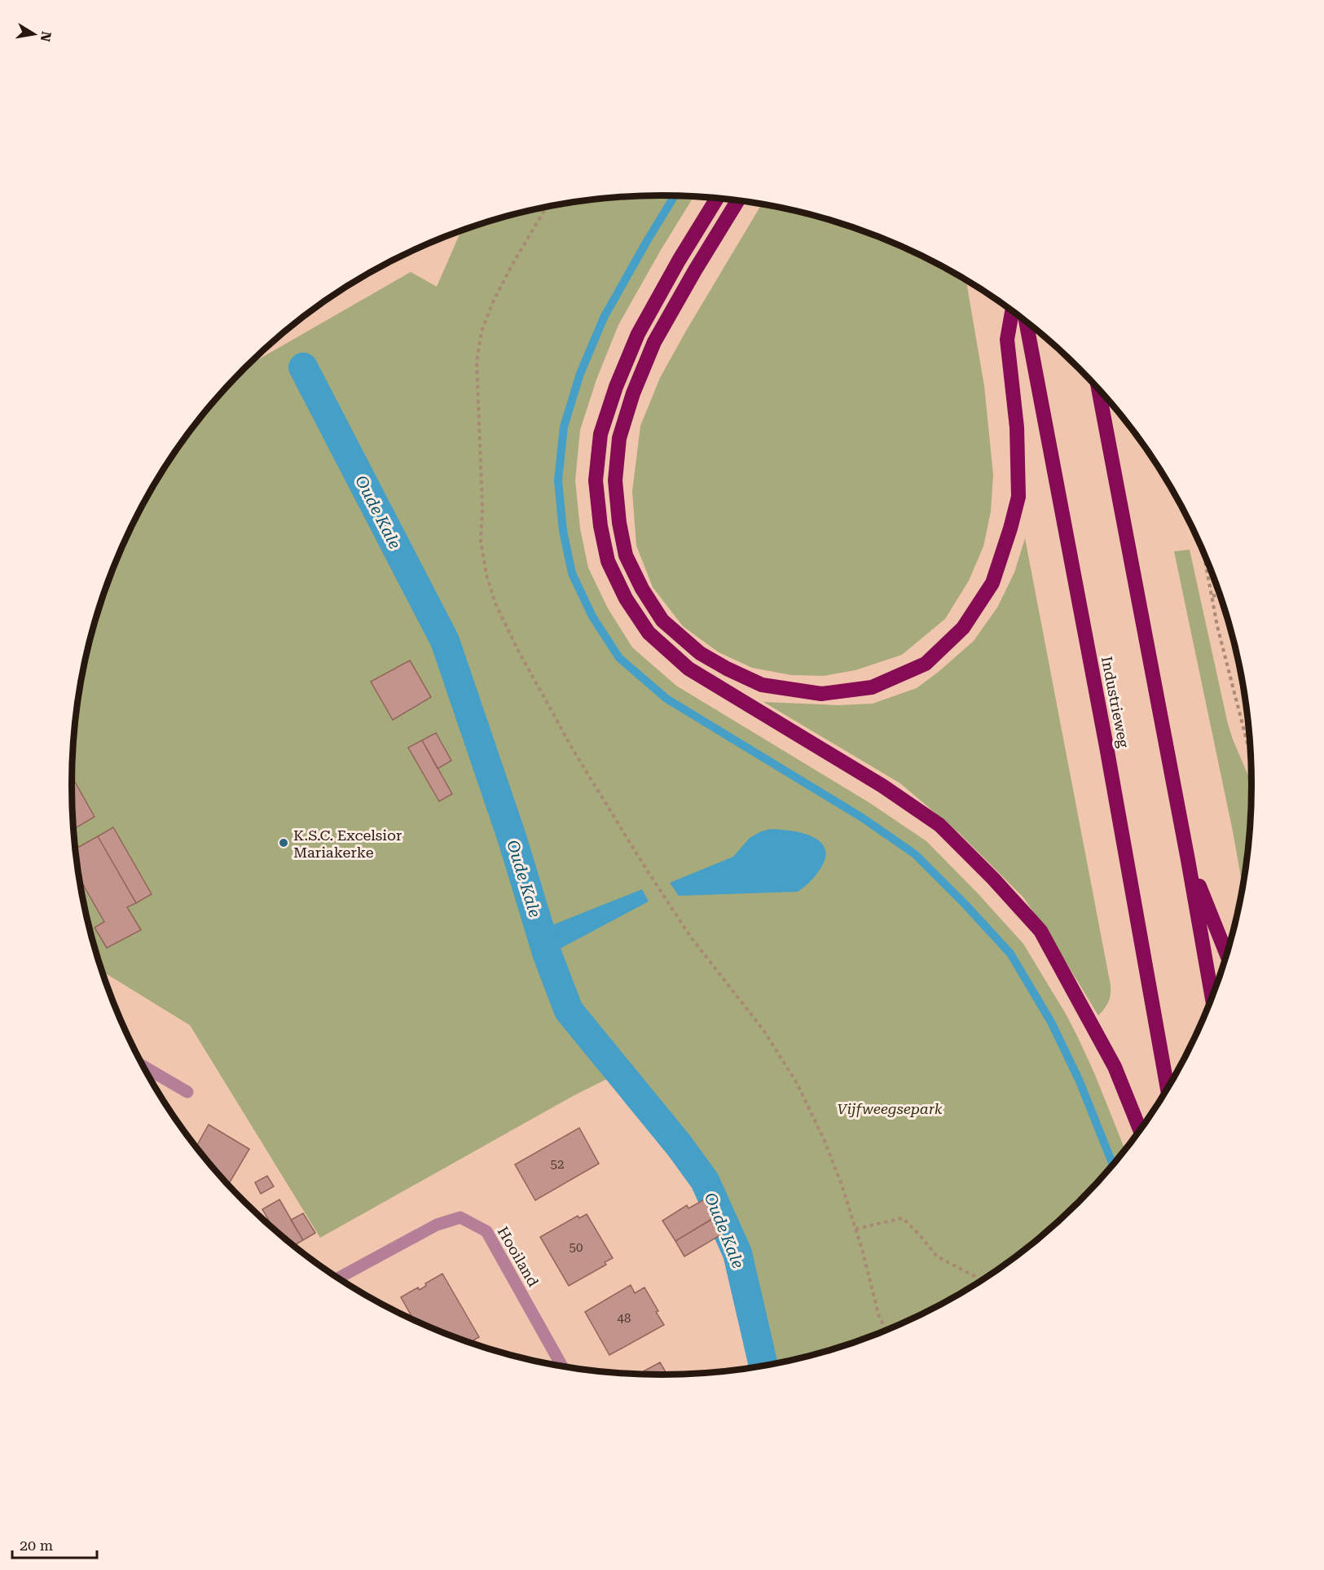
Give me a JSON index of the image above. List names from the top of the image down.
{
  "streets": {
    "highway": ["Industrieweg"],
    "street": ["Hooiland"]
  },
  "water": ["Oude Kale"],
  "parks": ["Vijfweegsepark"],
  "places": ["K.S.C. Excelsior Mariakerke"],
  "house_numbers": ["52", "50", "48"],
  "scale_bar": "20 m",
  "north": "right"
}
